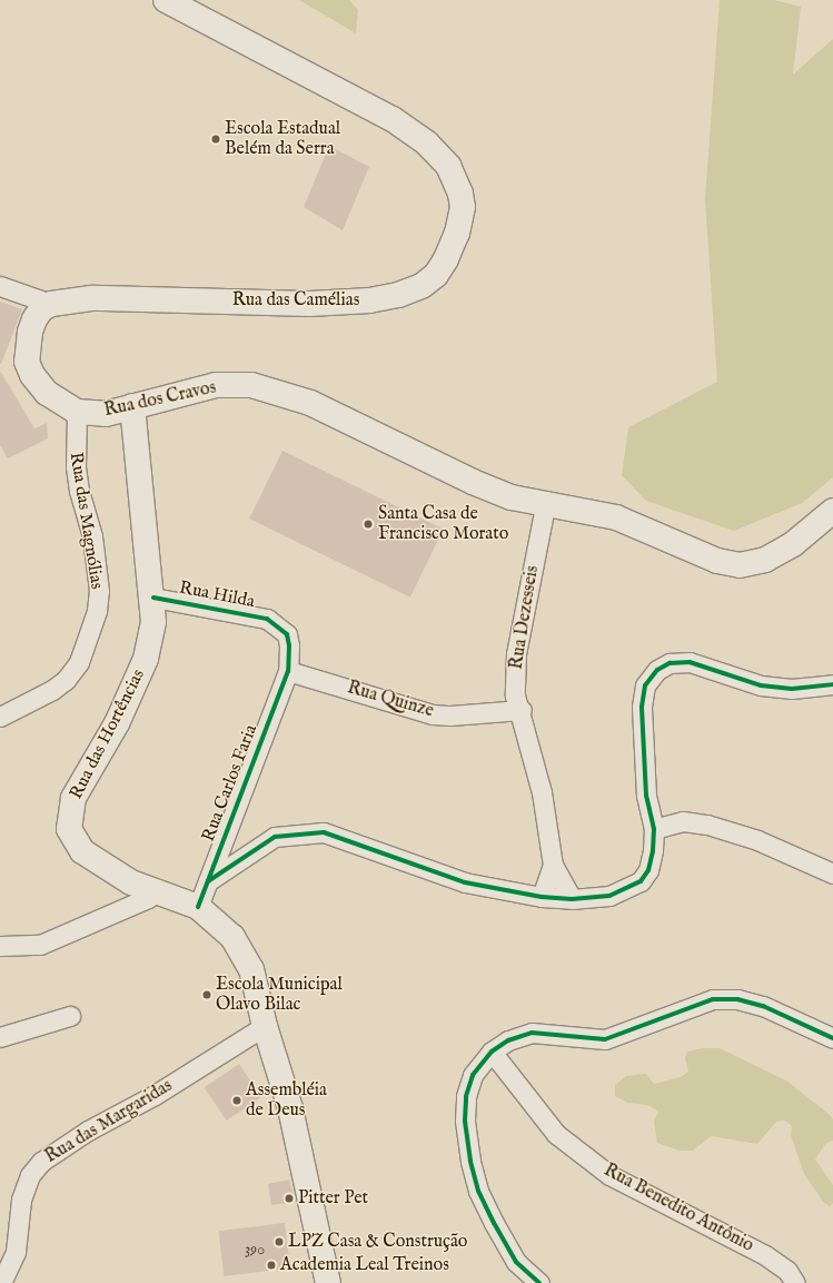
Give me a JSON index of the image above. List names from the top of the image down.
{
  "streets": {
    "main road": ["Rua das Camélias", "Rua dos Cravos", "Rua das Hortências"],
    "street": [
      "Rua das Magnólias",
      "Rua Hilda",
      "Rua Dezesseis",
      "Rua Quinze",
      "Rua Carlos Faria",
      "Rua das Margaridas",
      "Rua Benedito Antônio"
    ]
  },
  "crossings": [
    ["Rua das Camélias", "Rua dos Cravos"],
    ["Rua dos Cravos", "Rua das Magnólias"],
    ["Rua dos Cravos", "Rua Dezesseis"],
    ["Rua dos Cravos", "Rua das Hortências"],
    ["Rua Hilda", "Rua Quinze"],
    ["Rua Hilda", "Rua das Hortências"],
    ["Rua Hilda", "Rua Carlos Faria"],
    ["Rua Dezesseis", "Rua Quinze"],
    ["Rua Quinze", "Rua Carlos Faria"],
    ["Rua das Hortências", "Rua Carlos Faria"],
    ["Rua das Hortências", "Rua das Margaridas"]
  ],
  "places": [
    "Escola Estadual Belém da Serra",
    "Santa Casa de Francisco Morato",
    "Escola Municipal Olavo Bilac",
    "Assembléia de Deus",
    "Pitter Pet",
    "LPZ Casa & Construção",
    "Academia Leal Treinos"
  ],
  "house_numbers": ["390"]
}
